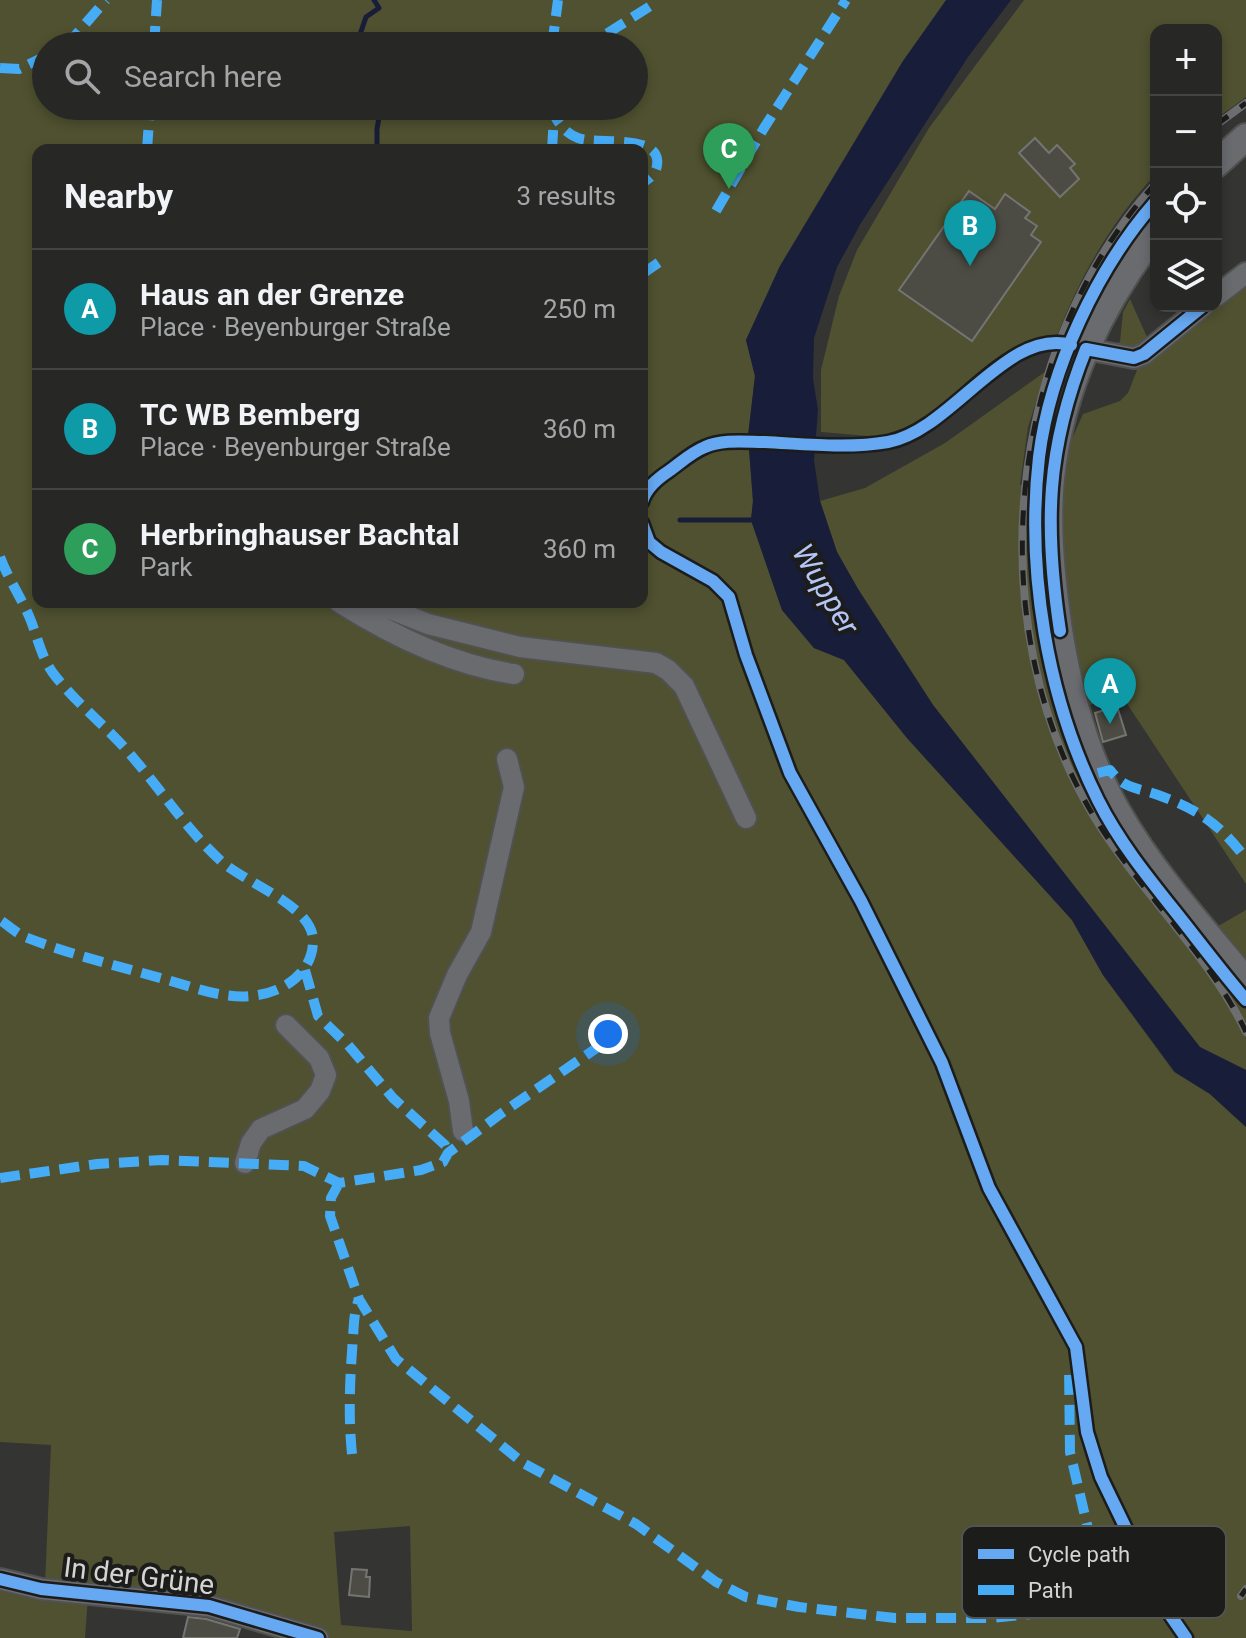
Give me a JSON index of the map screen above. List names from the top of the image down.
{
  "streets": {
    "street": ["In der Grüne"]
  },
  "water": ["Wupper"],
  "legend": ["Cycle path", "Path"],
  "page": {
    "map_buttons": ["+", "−"],
    "search": "Search here",
    "pins": ["C", "B", "A"],
    "heading": ["Nearby", "3 results"],
    "list": [
      {
        "mark": "A",
        "name": "Haus an der Grenze",
        "note": "Place · Beyenburger Straße",
        "value": "250 m"
      },
      {
        "mark": "B",
        "name": "TC WB Bemberg",
        "note": "Place · Beyenburger Straße",
        "value": "360 m"
      },
      {
        "mark": "C",
        "name": "Herbringhauser Bachtal",
        "note": "Park",
        "value": "360 m"
      }
    ]
  }
}
